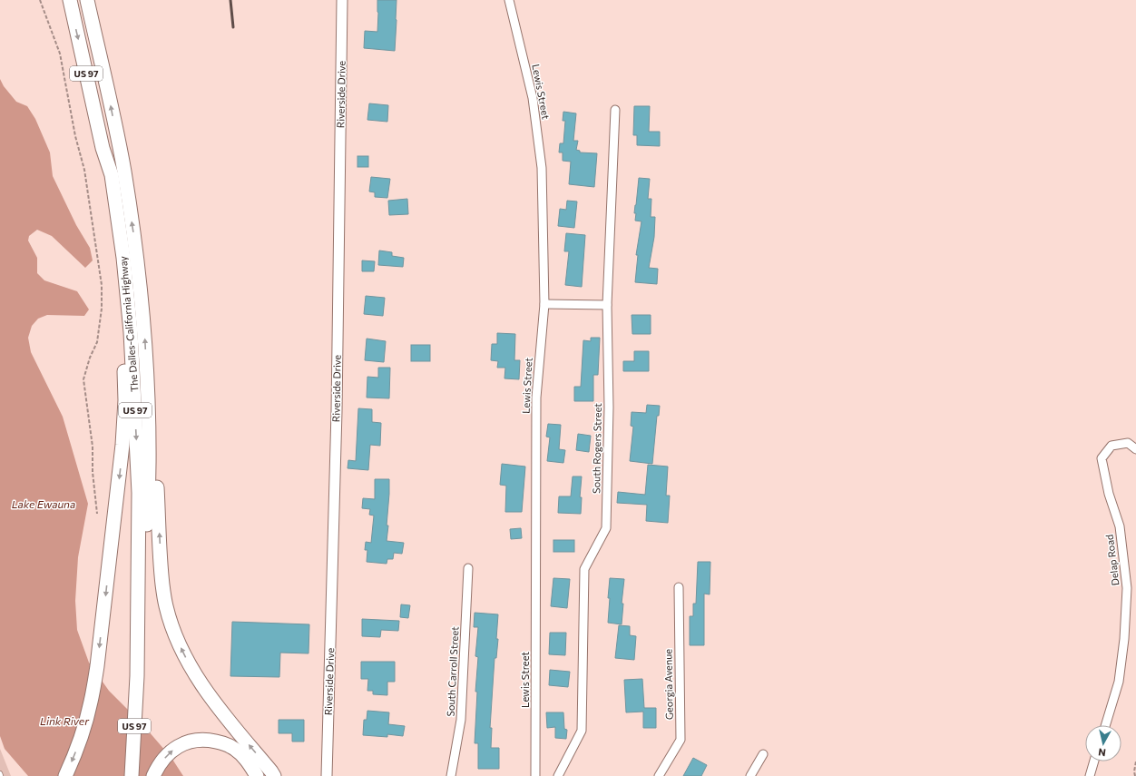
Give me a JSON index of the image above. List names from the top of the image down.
{
  "streets": {
    "highway": ["US 97", "The Dalles-California Highway"],
    "street": [
      "Lewis Street",
      "Riverside Drive",
      "South Rogers Street",
      "Delap Road",
      "South Carroll Street",
      "Georgia Avenue"
    ]
  },
  "water": ["Lake Ewauna", "Link River"],
  "north": "bottom"
}
